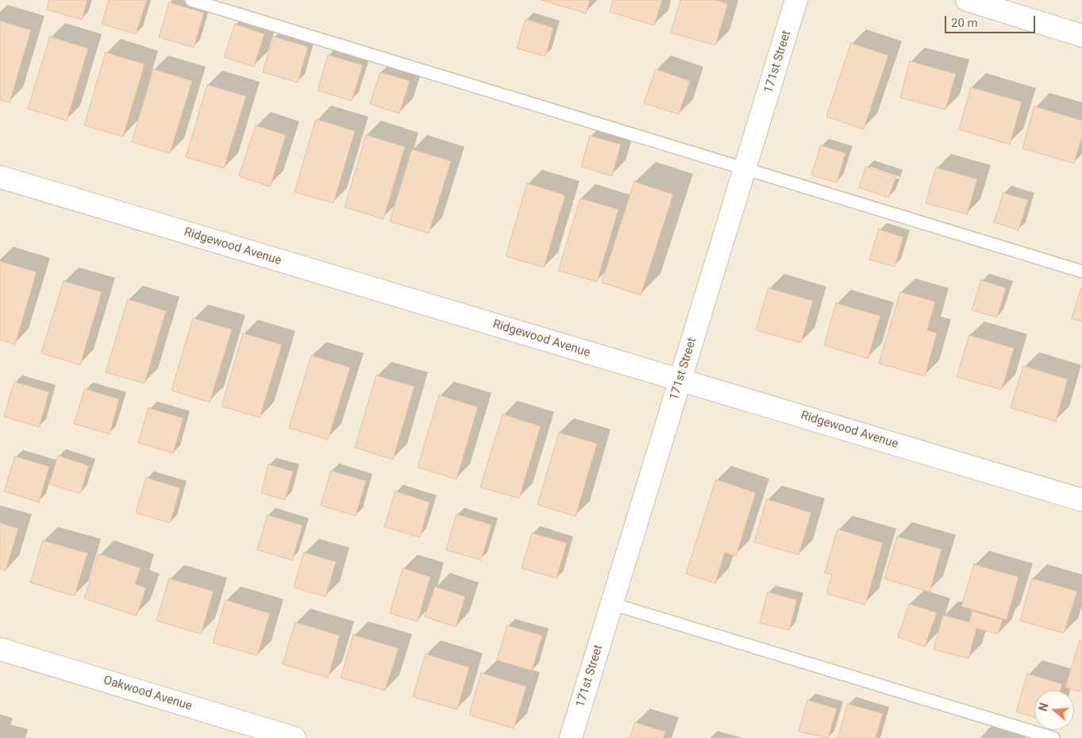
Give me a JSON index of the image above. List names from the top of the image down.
{
  "streets": {
    "street": ["171st Street", "Ridgewood Avenue", "Oakwood Avenue"]
  },
  "crossings": [
    ["171st Street", "Ridgewood Avenue"]
  ],
  "scale_bar": "20 m",
  "north": "left"
}
